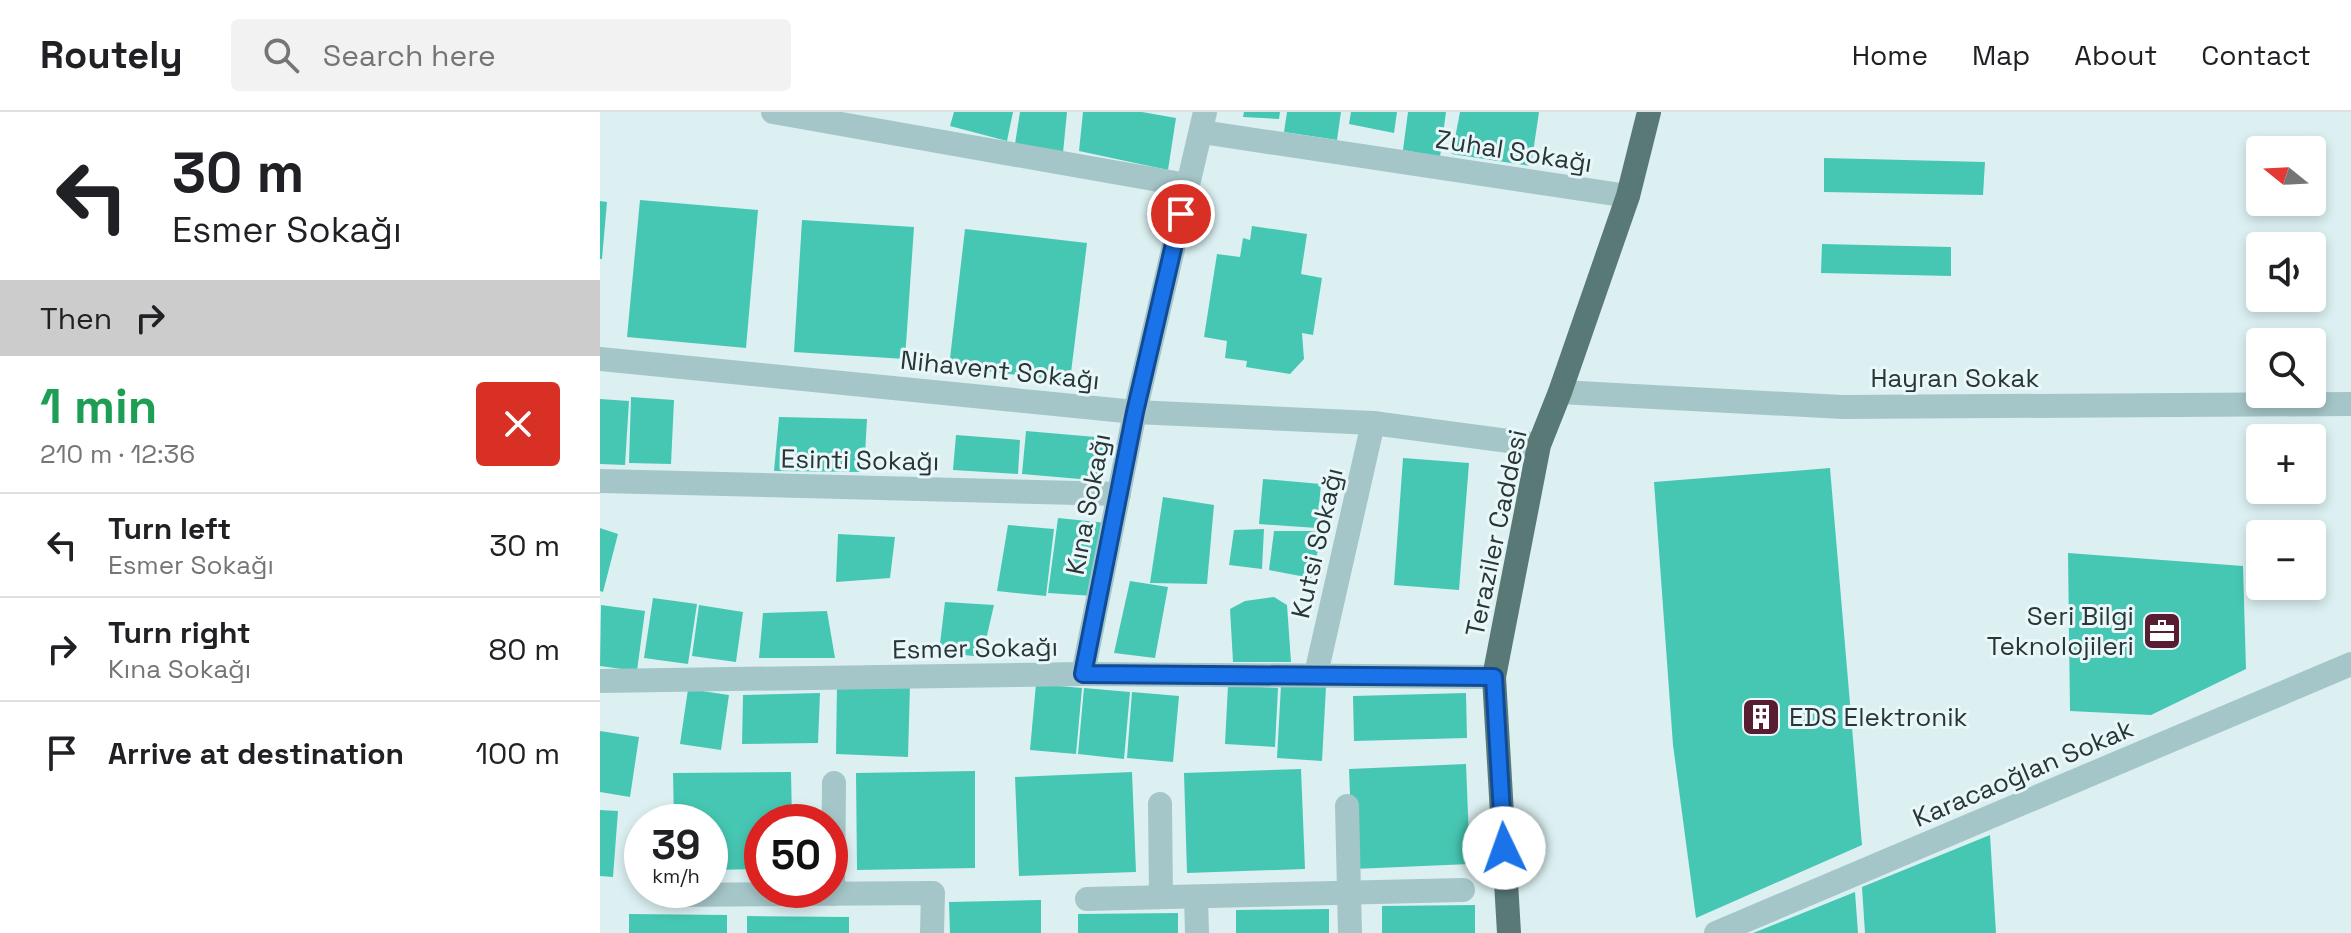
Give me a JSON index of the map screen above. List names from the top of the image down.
{
  "streets": {
    "main road": ["Teraziler Caddesi"],
    "street": [
      "Zuhal Sokağı",
      "Nihavent Sokağı",
      "Hayran Sokak",
      "Esinti Sokağı",
      "Kına Sokağı",
      "Kutsi Sokağı",
      "Esmer Sokağı",
      "Karacaoğlan Sokak"
    ]
  },
  "crossings": [
    ["Zuhal Sokağı", "Kına Sokağı"],
    ["Zuhal Sokağı", "Teraziler Caddesi"],
    ["Nihavent Sokağı", "Kına Sokağı"],
    ["Nihavent Sokağı", "Teraziler Caddesi"],
    ["Nihavent Sokağı", "Kutsi Sokağı"],
    ["Hayran Sokak", "Teraziler Caddesi"],
    ["Esinti Sokağı", "Kına Sokağı"],
    ["Kına Sokağı", "Esmer Sokağı"],
    ["Teraziler Caddesi", "Esmer Sokağı"],
    ["Kutsi Sokağı", "Esmer Sokağı"]
  ],
  "places": {
    "office": ["Seri Bilgi Teknolojileri"],
    "building": ["EDS Elektronik"]
  },
  "north": "left",
  "page": {
    "header": "Routely",
    "search": "Search here",
    "nav": [
      "Home",
      "Map",
      "About",
      "Contact"
    ],
    "turn": ["30 m", "Esmer Sokağı"],
    "map_buttons": ["+", "−"],
    "then": "Then",
    "heading": ["1 min", "210 m · 12:36"],
    "list": [
      {
        "name": "Turn left",
        "note": "Esmer Sokağı",
        "value": "30 m"
      },
      {
        "name": "Turn right",
        "note": "Kına Sokağı",
        "value": "80 m"
      },
      {
        "name": "Arrive at destination",
        "value": "100 m"
      }
    ],
    "speed": "39 km/h",
    "limit": "50"
  }
}
